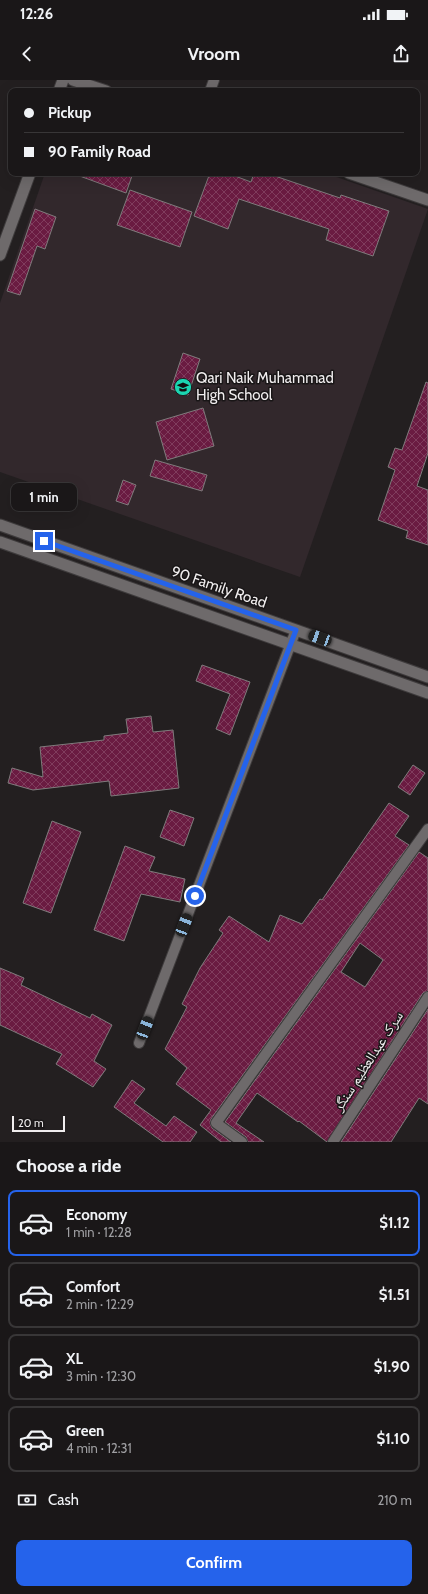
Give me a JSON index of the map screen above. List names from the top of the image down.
{
  "streets": {
    "street": ["90 Family Road"],
    "lane": ["سرک عبدالعظیم سنگر"]
  },
  "places": {
    "school or university": ["Qari Naik Muhammad High School"]
  },
  "scale_bar": "20 m",
  "page": {
    "status": "12:26",
    "header": "Vroom",
    "banner": ["Pickup", "90 Family Road"],
    "bubble": "1 min",
    "scale": "20 m",
    "heading": "Choose a ride",
    "list": [
      {
        "name": "Economy",
        "note": "1 min · 12:28",
        "value": "$1.12"
      },
      {
        "name": "Comfort",
        "note": "2 min · 12:29",
        "value": "$1.51"
      },
      {
        "name": "XL",
        "note": "3 min · 12:30",
        "value": "$1.90"
      },
      {
        "name": "Green",
        "note": "4 min · 12:31",
        "value": "$1.10"
      }
    ],
    "pay": ["Cash", "210 m"],
    "buttons": "Confirm"
  }
}
